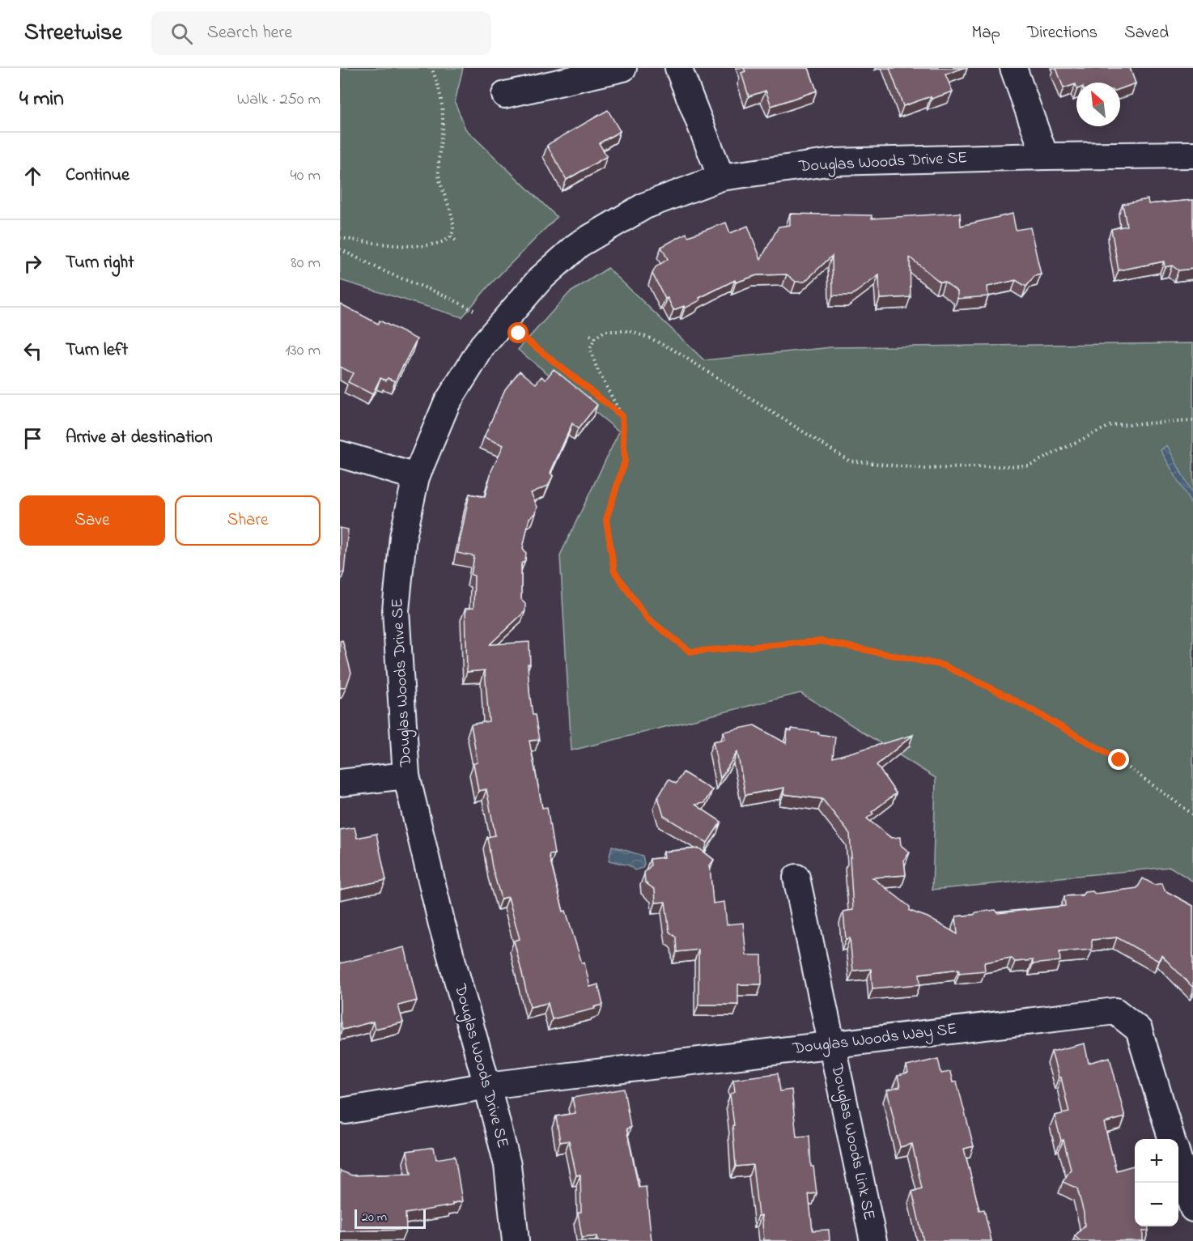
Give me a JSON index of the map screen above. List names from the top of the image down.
{
  "streets": {
    "street": ["Douglas Woods Drive SE", "Douglas Woods Way SE", "Douglas Woods Link SE"]
  },
  "crossings": [
    ["Douglas Woods Drive SE", "Douglas Woods Way SE"],
    ["Douglas Woods Way SE", "Douglas Woods Link SE"]
  ],
  "scale_bar": "20 m",
  "north": "top left",
  "page": {
    "header": "Streetwise",
    "search": "Search here",
    "nav": ["Map", "Directions", "Saved"],
    "heading": ["4 min", "Walk · 250 m"],
    "list": [
      ["Continue", "40 m"],
      ["Turn right", "80 m"],
      ["Turn left", "130 m"],
      "Arrive at destination"
    ],
    "buttons": ["Save", "Share"],
    "map_buttons": ["+", "−"],
    "scale": "20 m"
  }
}
